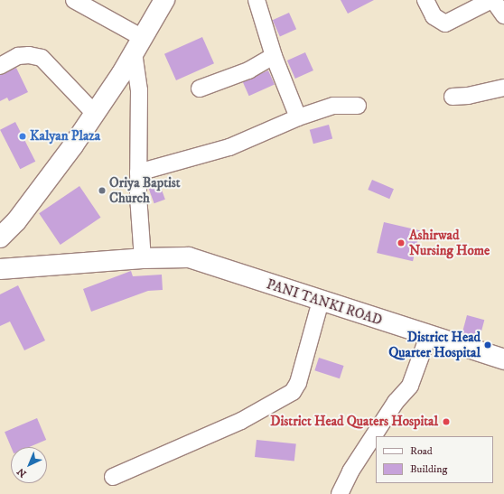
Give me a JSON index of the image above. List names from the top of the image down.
{
  "streets": {
    "street": ["PANI TANKI ROAD"]
  },
  "places": [
    "Kalyan Plaza",
    "Oriya Baptist Church",
    "Ashirwad Nursing Home",
    "District Head Quarter Hospital",
    "District Head Quaters Hospital"
  ],
  "legend": ["Road", "Building"],
  "north": "bottom left"
}
